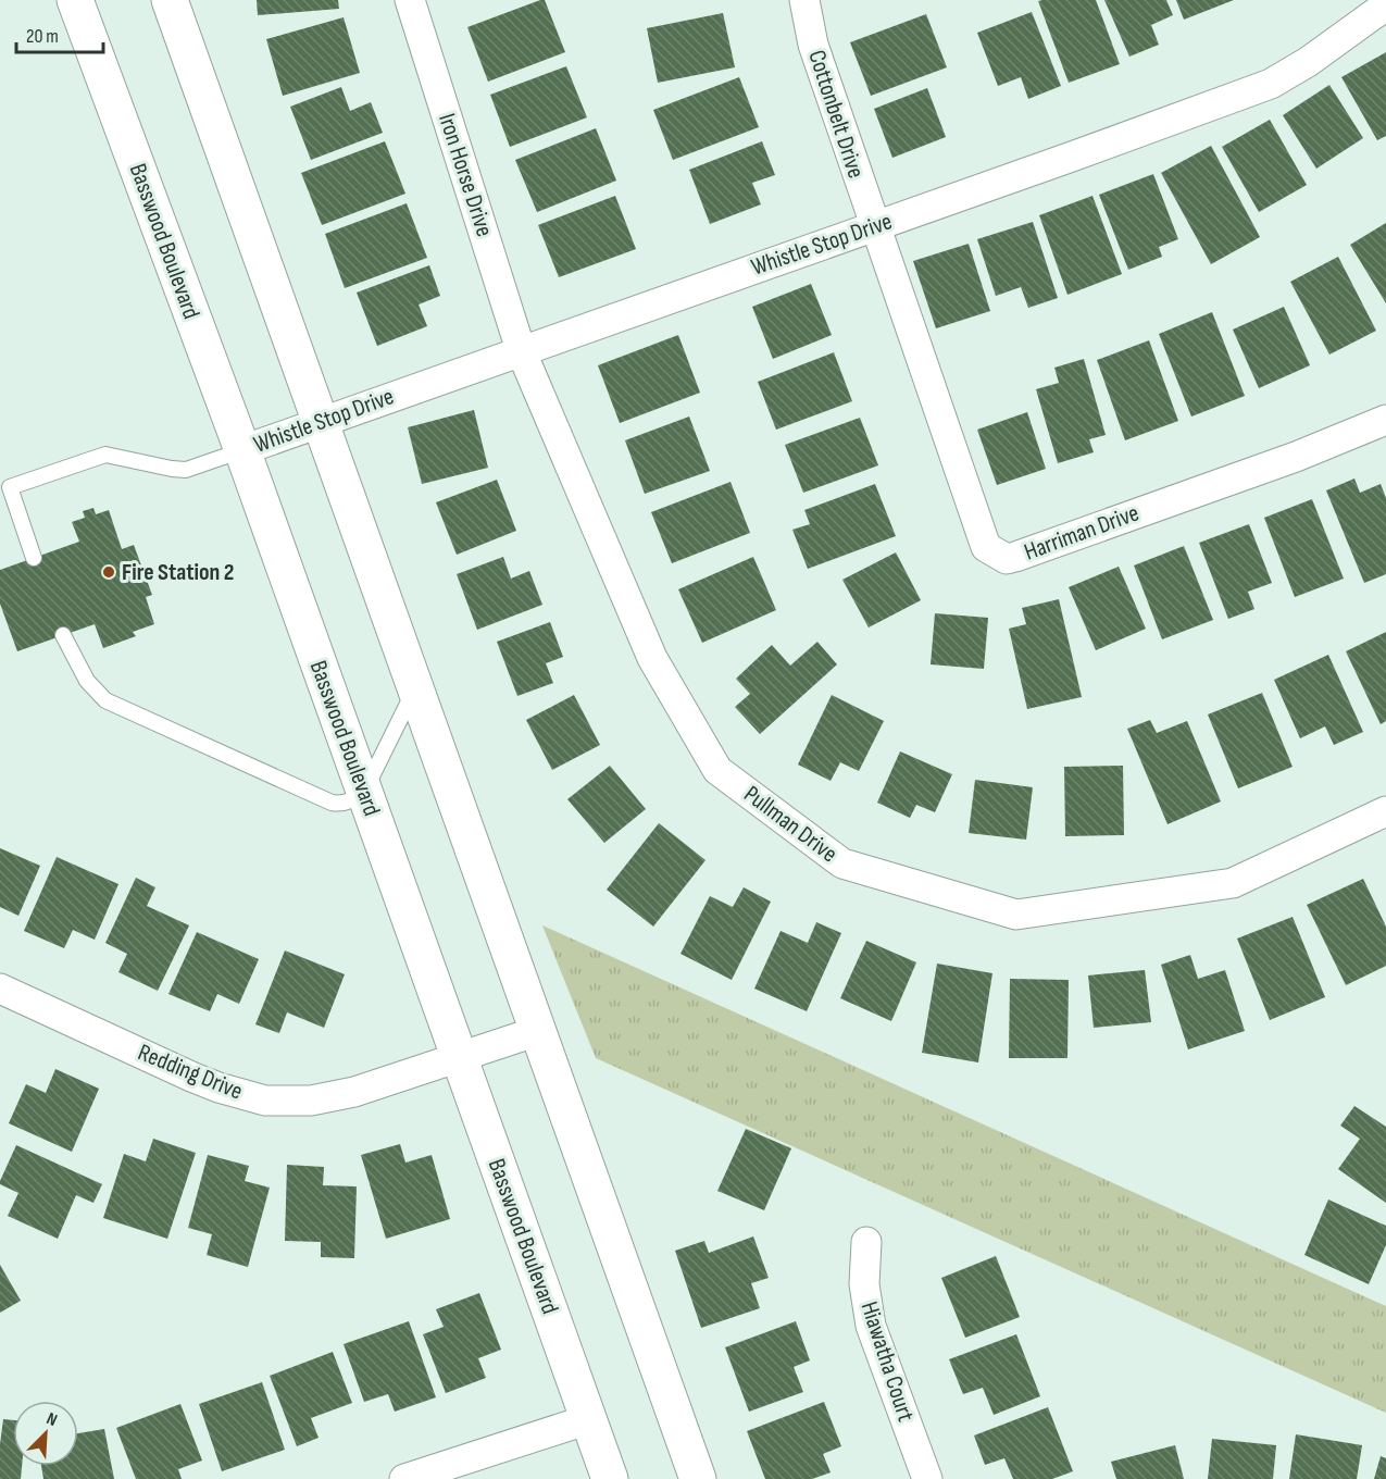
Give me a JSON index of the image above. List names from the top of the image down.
{
  "streets": {
    "main road": ["Basswood Boulevard"],
    "street": [
      "Cottonbelt Drive",
      "Iron Horse Drive",
      "Whistle Stop Drive",
      "Harriman Drive",
      "Pullman Drive",
      "Redding Drive",
      "Hiawatha Court"
    ]
  },
  "crossings": [
    ["Cottonbelt Drive", "Whistle Stop Drive"],
    ["Cottonbelt Drive", "Harriman Drive"],
    ["Iron Horse Drive", "Whistle Stop Drive"],
    ["Iron Horse Drive", "Pullman Drive"],
    ["Basswood Boulevard", "Whistle Stop Drive"],
    ["Basswood Boulevard", "Redding Drive"],
    ["Whistle Stop Drive", "Harriman Drive"],
    ["Whistle Stop Drive", "Pullman Drive"]
  ],
  "places": ["Fire Station 2"],
  "scale_bar": "20 m",
  "north": "top right"
}
